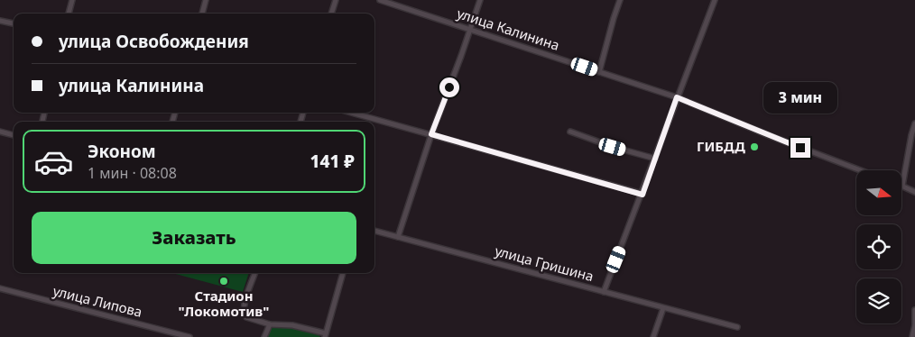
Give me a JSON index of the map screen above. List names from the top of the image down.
{
  "streets": {
    "street": ["улица Калинина", "улица Гришина", "улица Липова"]
  },
  "places": ["ГИБДД", "Стадион \"Локомотив\""],
  "north": "right",
  "page": {
    "banner": ["улица Освобождения", "улица Калинина"],
    "bubble": "3 мин",
    "list": [
      {
        "name": "Эконом",
        "note": "1 мин · 08:08",
        "value": "141 ₽"
      }
    ],
    "buttons": "Заказать"
  }
}
